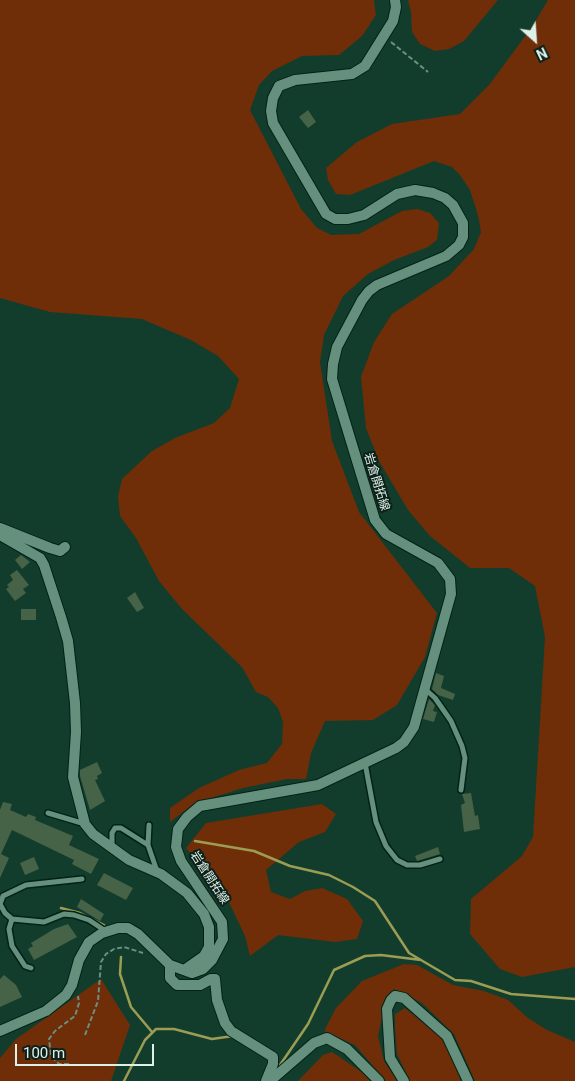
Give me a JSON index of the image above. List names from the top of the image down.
{
  "streets": {
    "street": ["岩倉開拓線"]
  },
  "scale_bar": "100 m",
  "north": "bottom right"
}
